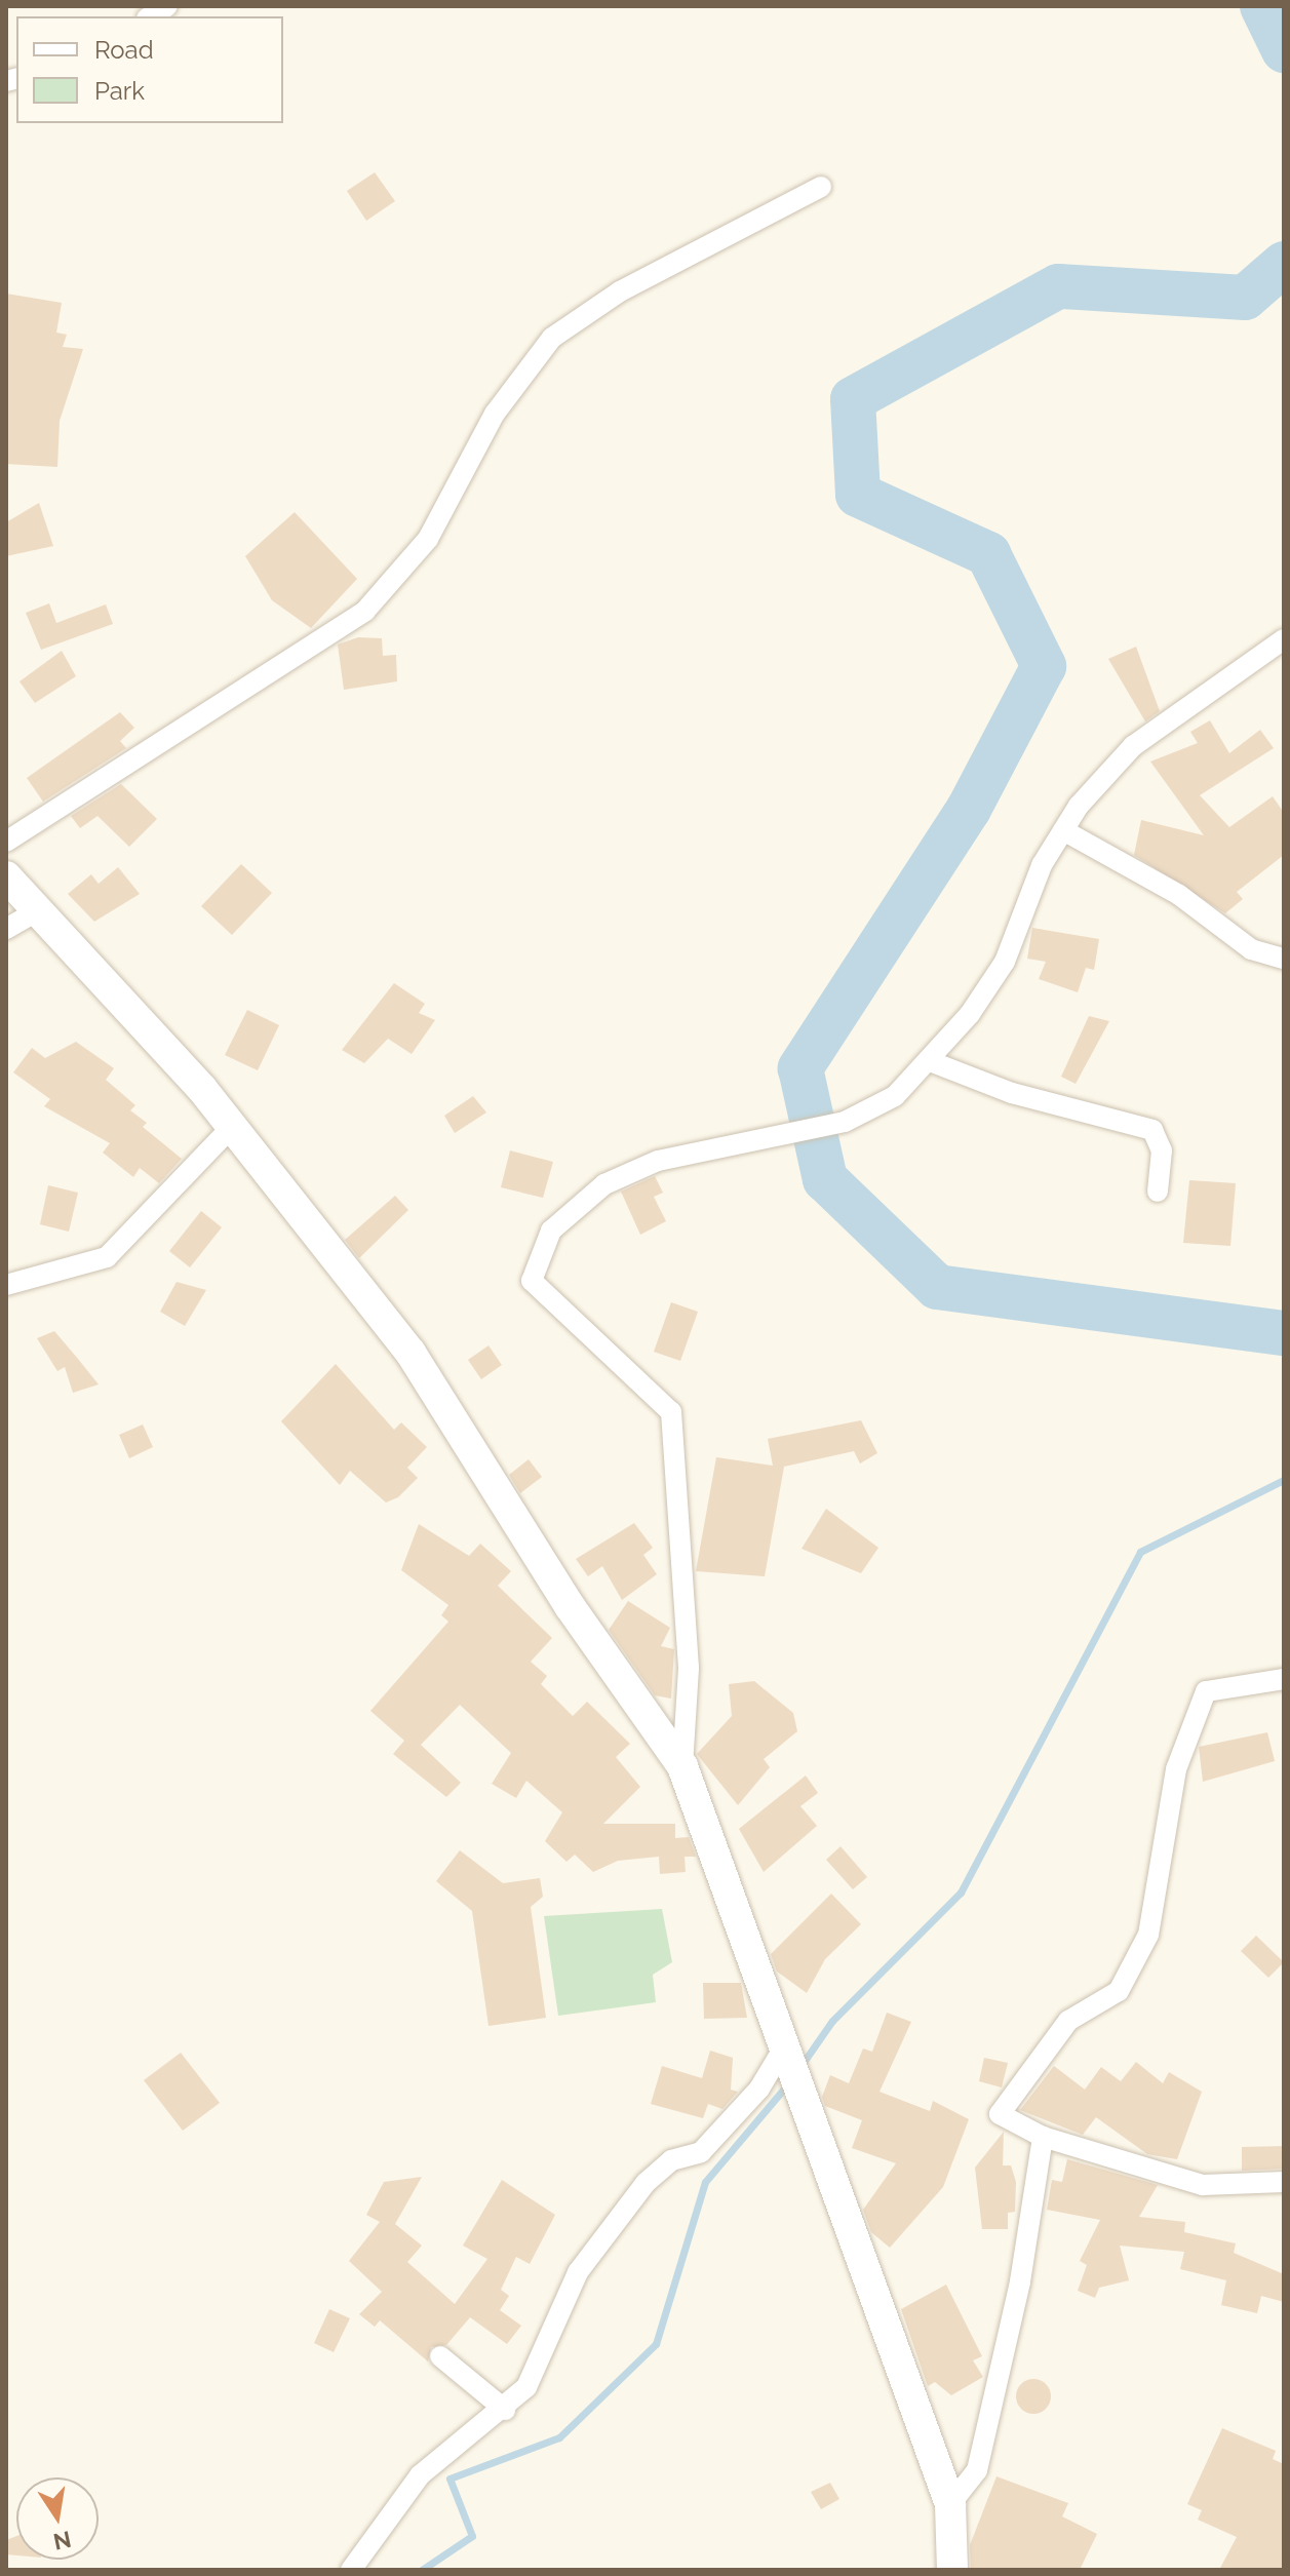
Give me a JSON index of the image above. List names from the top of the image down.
{
  "legend": ["Road", "Park"],
  "north": "bottom"
}
